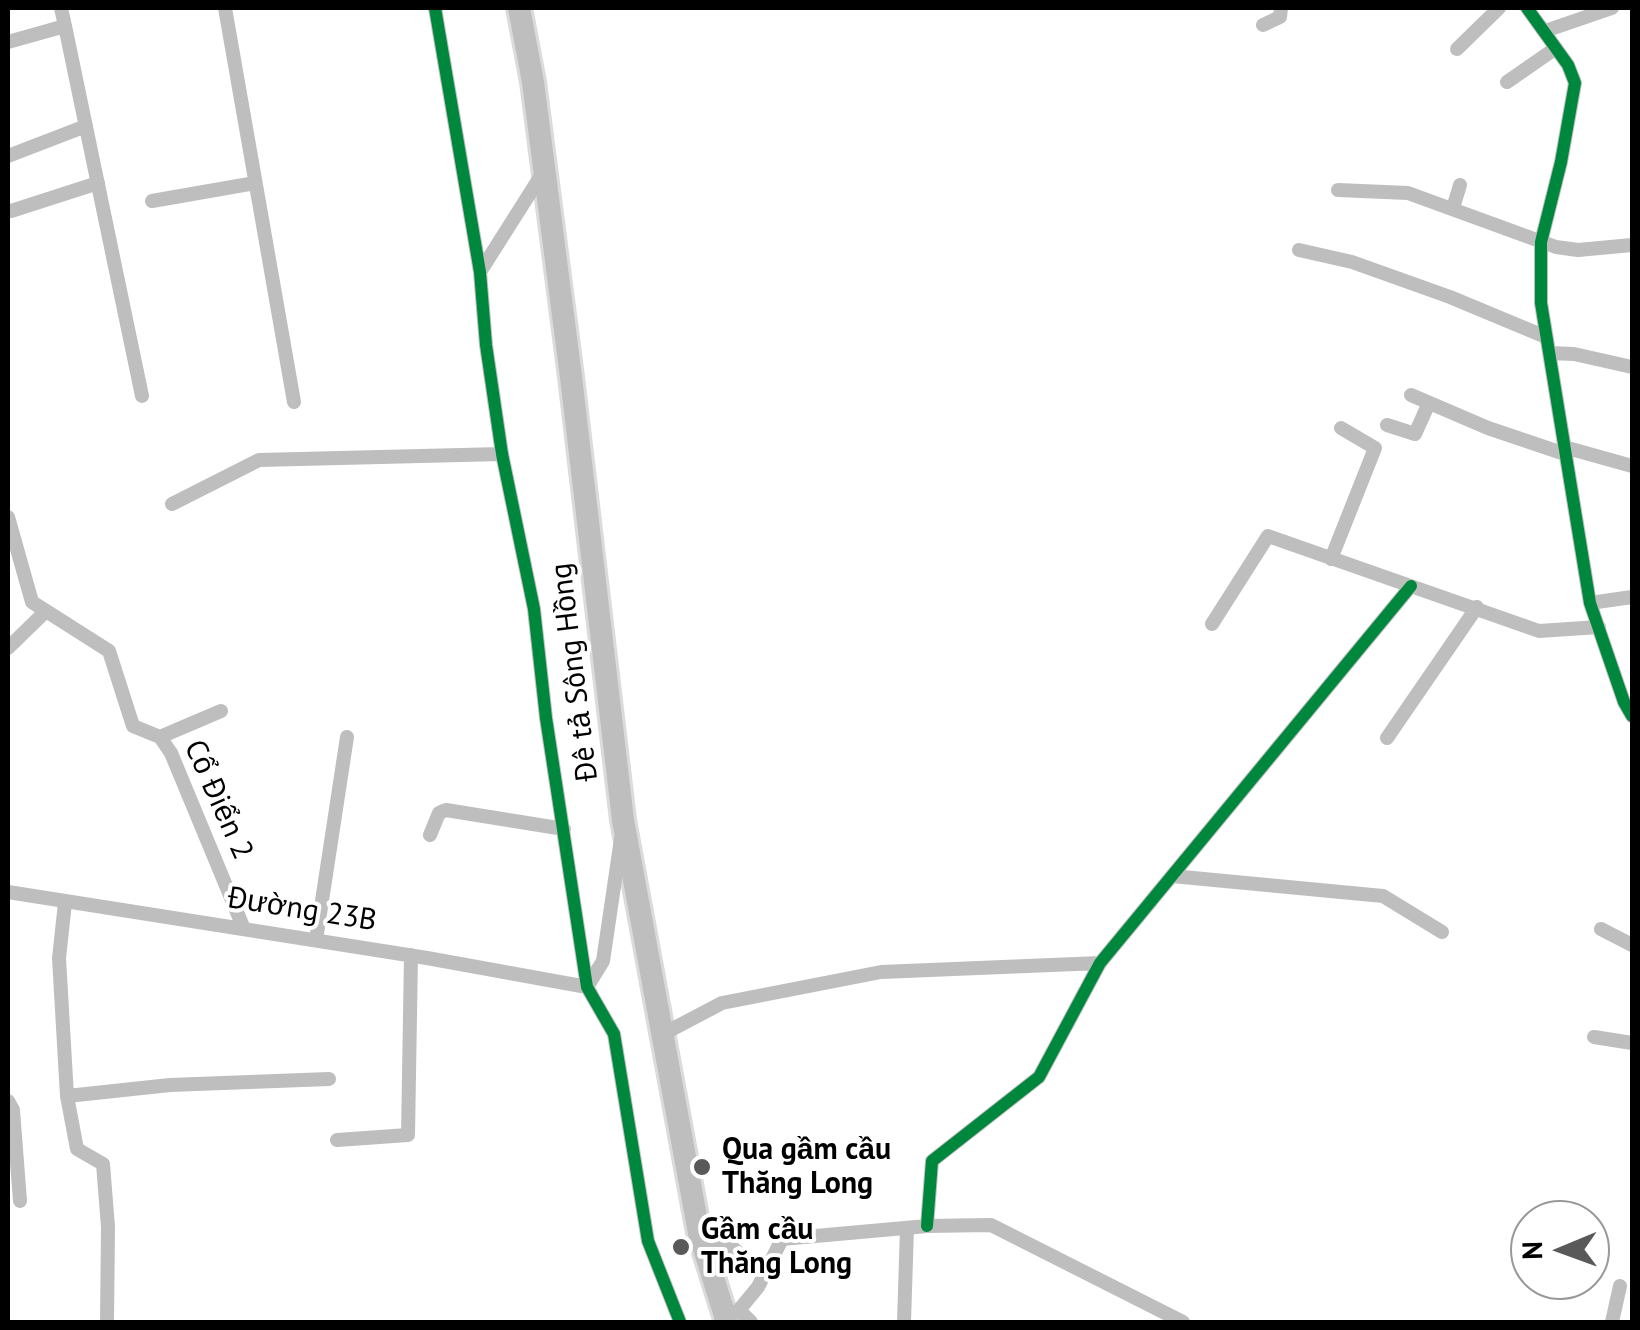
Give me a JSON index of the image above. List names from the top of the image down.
{
  "streets": {
    "main road": ["Đê tả Sông Hồng"],
    "street": ["Cổ Điển 2", "Đường 23B"]
  },
  "crossings": [
    ["Cổ Điển 2", "Đường 23B"]
  ],
  "places": ["Qua gầm cầu Thăng Long", "Gầm cầu Thăng Long"],
  "north": "left"
}
